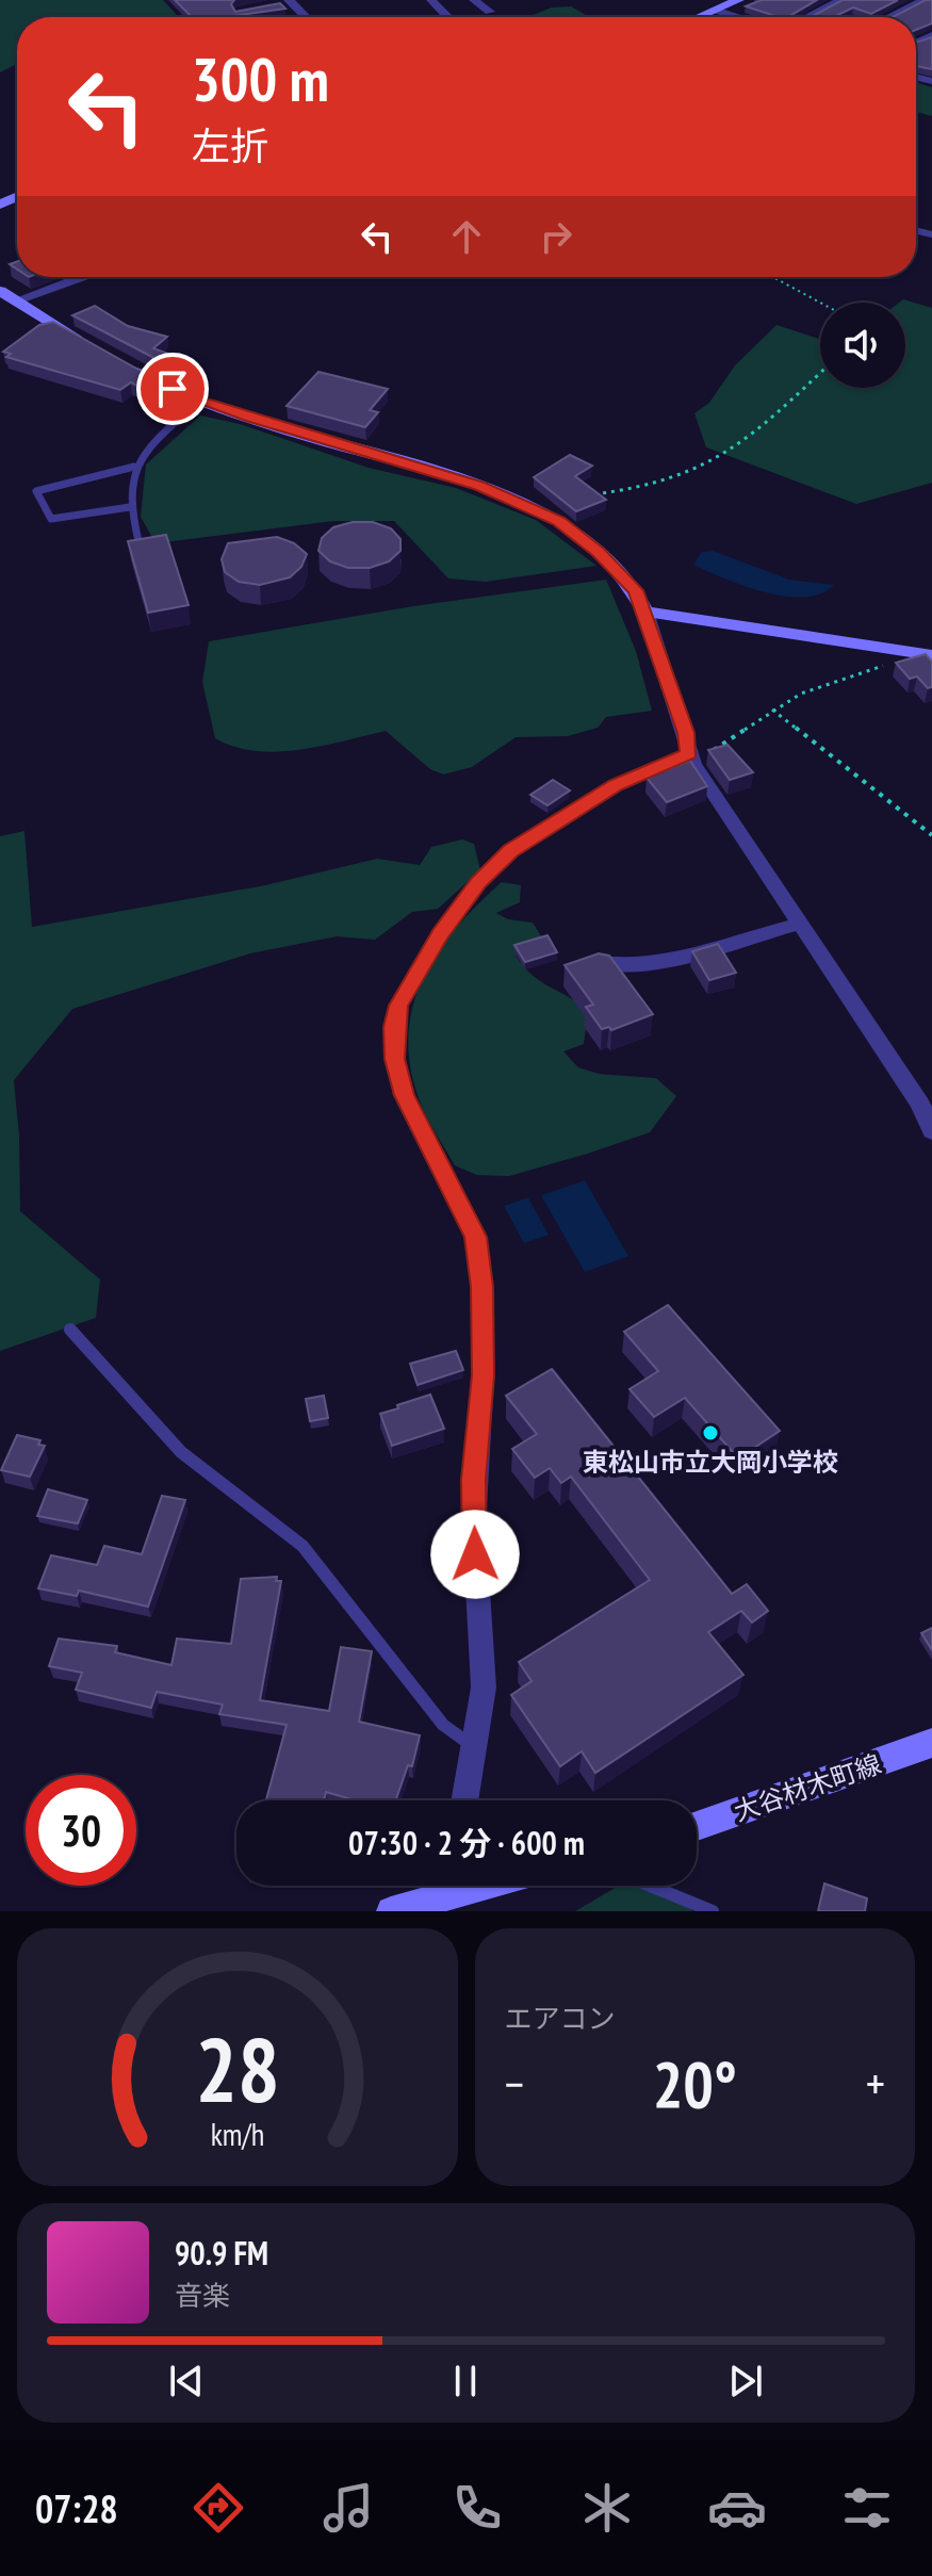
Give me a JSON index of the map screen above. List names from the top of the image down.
{
  "streets": {
    "street": ["大谷材木町線"]
  },
  "places": ["東松山市立大岡小学校"],
  "page": {
    "turn": ["300 m", "左折"],
    "limit": "30",
    "trip": "07:30 · 2 分 · 600 m",
    "tile": "エアコン",
    "heat": ["−", "20°", "+"],
    "song": ["90.9 FM", "音楽"],
    "tabs": "07:28",
    "gauge": ["28", "km/h"]
  }
}
